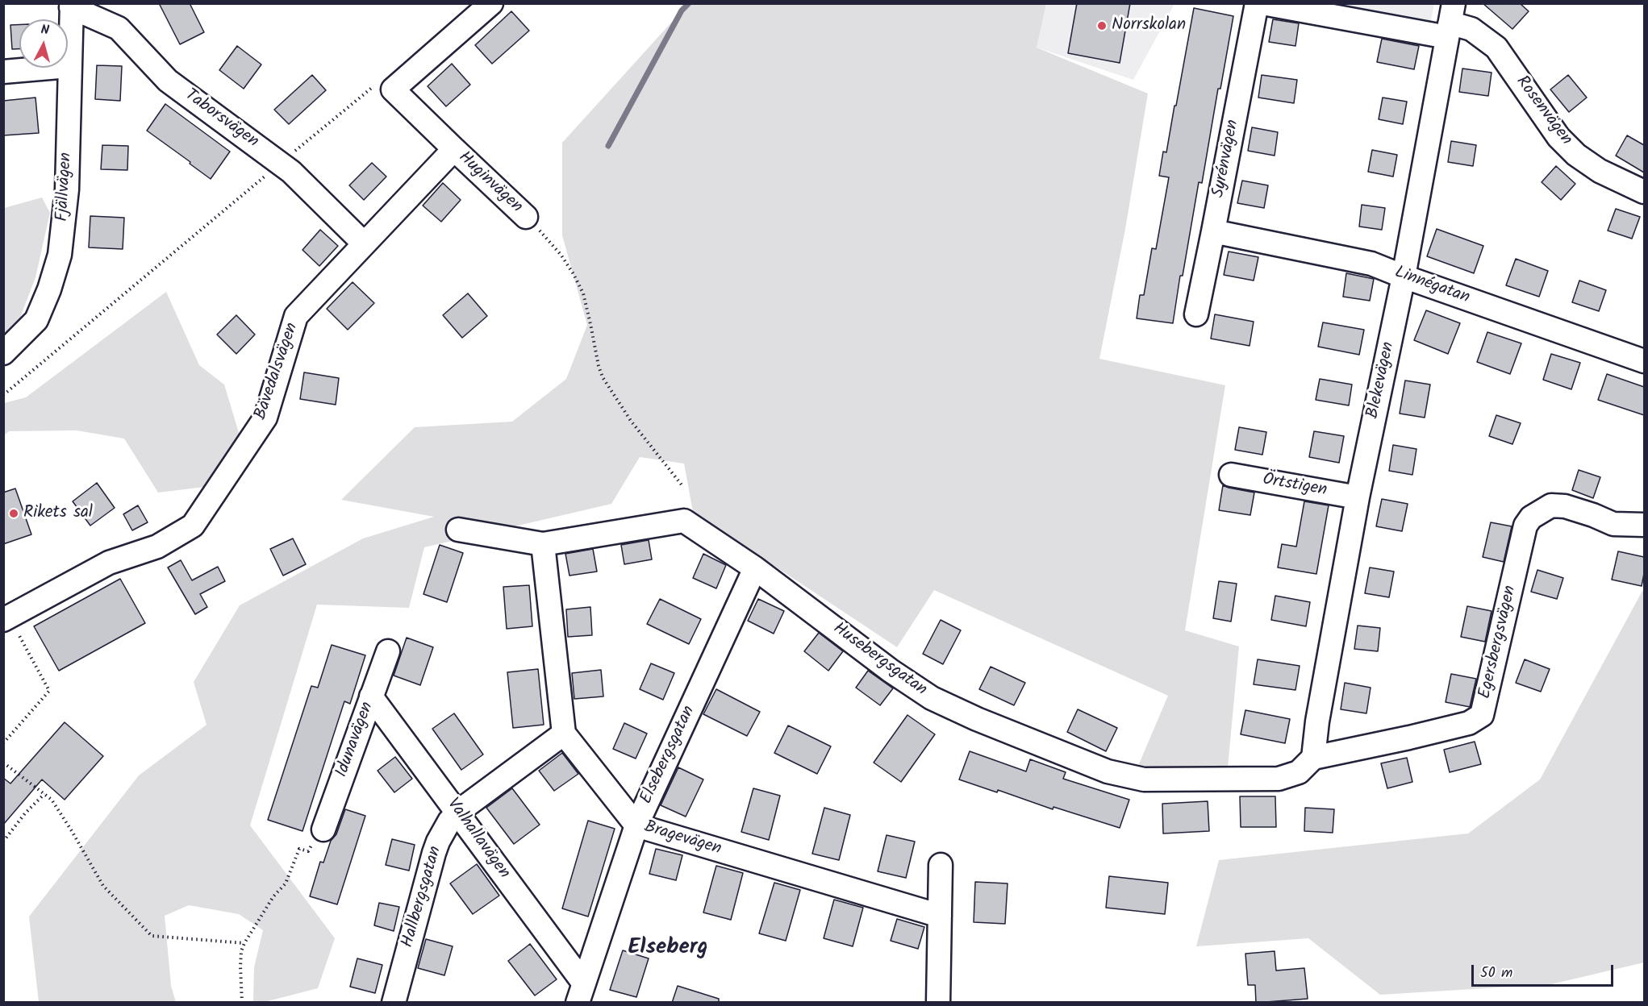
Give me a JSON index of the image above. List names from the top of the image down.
{
  "streets": {
    "street": [
      "Rosenvägen",
      "Taborsvägen",
      "Syrénvägen",
      "Huginvägen",
      "Fjällvägen",
      "Linnégatan",
      "Bävedalsvägen",
      "Blekevägen",
      "Örtstigen",
      "Egersbergsvägen",
      "Husebergsgatan",
      "Idunavägen",
      "Elsebergsgatan",
      "Valhallavägen",
      "Bragevägen",
      "Hallbergsgatan"
    ]
  },
  "crossings": [
    ["Rosenvägen", "Blekevägen"],
    ["Taborsvägen", "Fjällvägen"],
    ["Taborsvägen", "Bävedalsvägen"],
    ["Syrénvägen", "Linnégatan"],
    ["Huginvägen", "Bävedalsvägen"],
    ["Linnégatan", "Blekevägen"],
    ["Blekevägen", "Örtstigen"],
    ["Blekevägen", "Egersbergsvägen"],
    ["Blekevägen", "Husebergsgatan"],
    ["Egersbergsvägen", "Husebergsgatan"],
    ["Husebergsgatan", "Elsebergsgatan"],
    ["Idunavägen", "Valhallavägen"],
    ["Elsebergsgatan", "Valhallavägen"],
    ["Elsebergsgatan", "Bragevägen"],
    ["Valhallavägen", "Hallbergsgatan"],
    ["Bragevägen", "Hallbergsgatan"]
  ],
  "districts": ["Elseberg"],
  "places": ["Norrskolan", "Rikets sal"],
  "scale_bar": "50 m",
  "north": "top"
}
